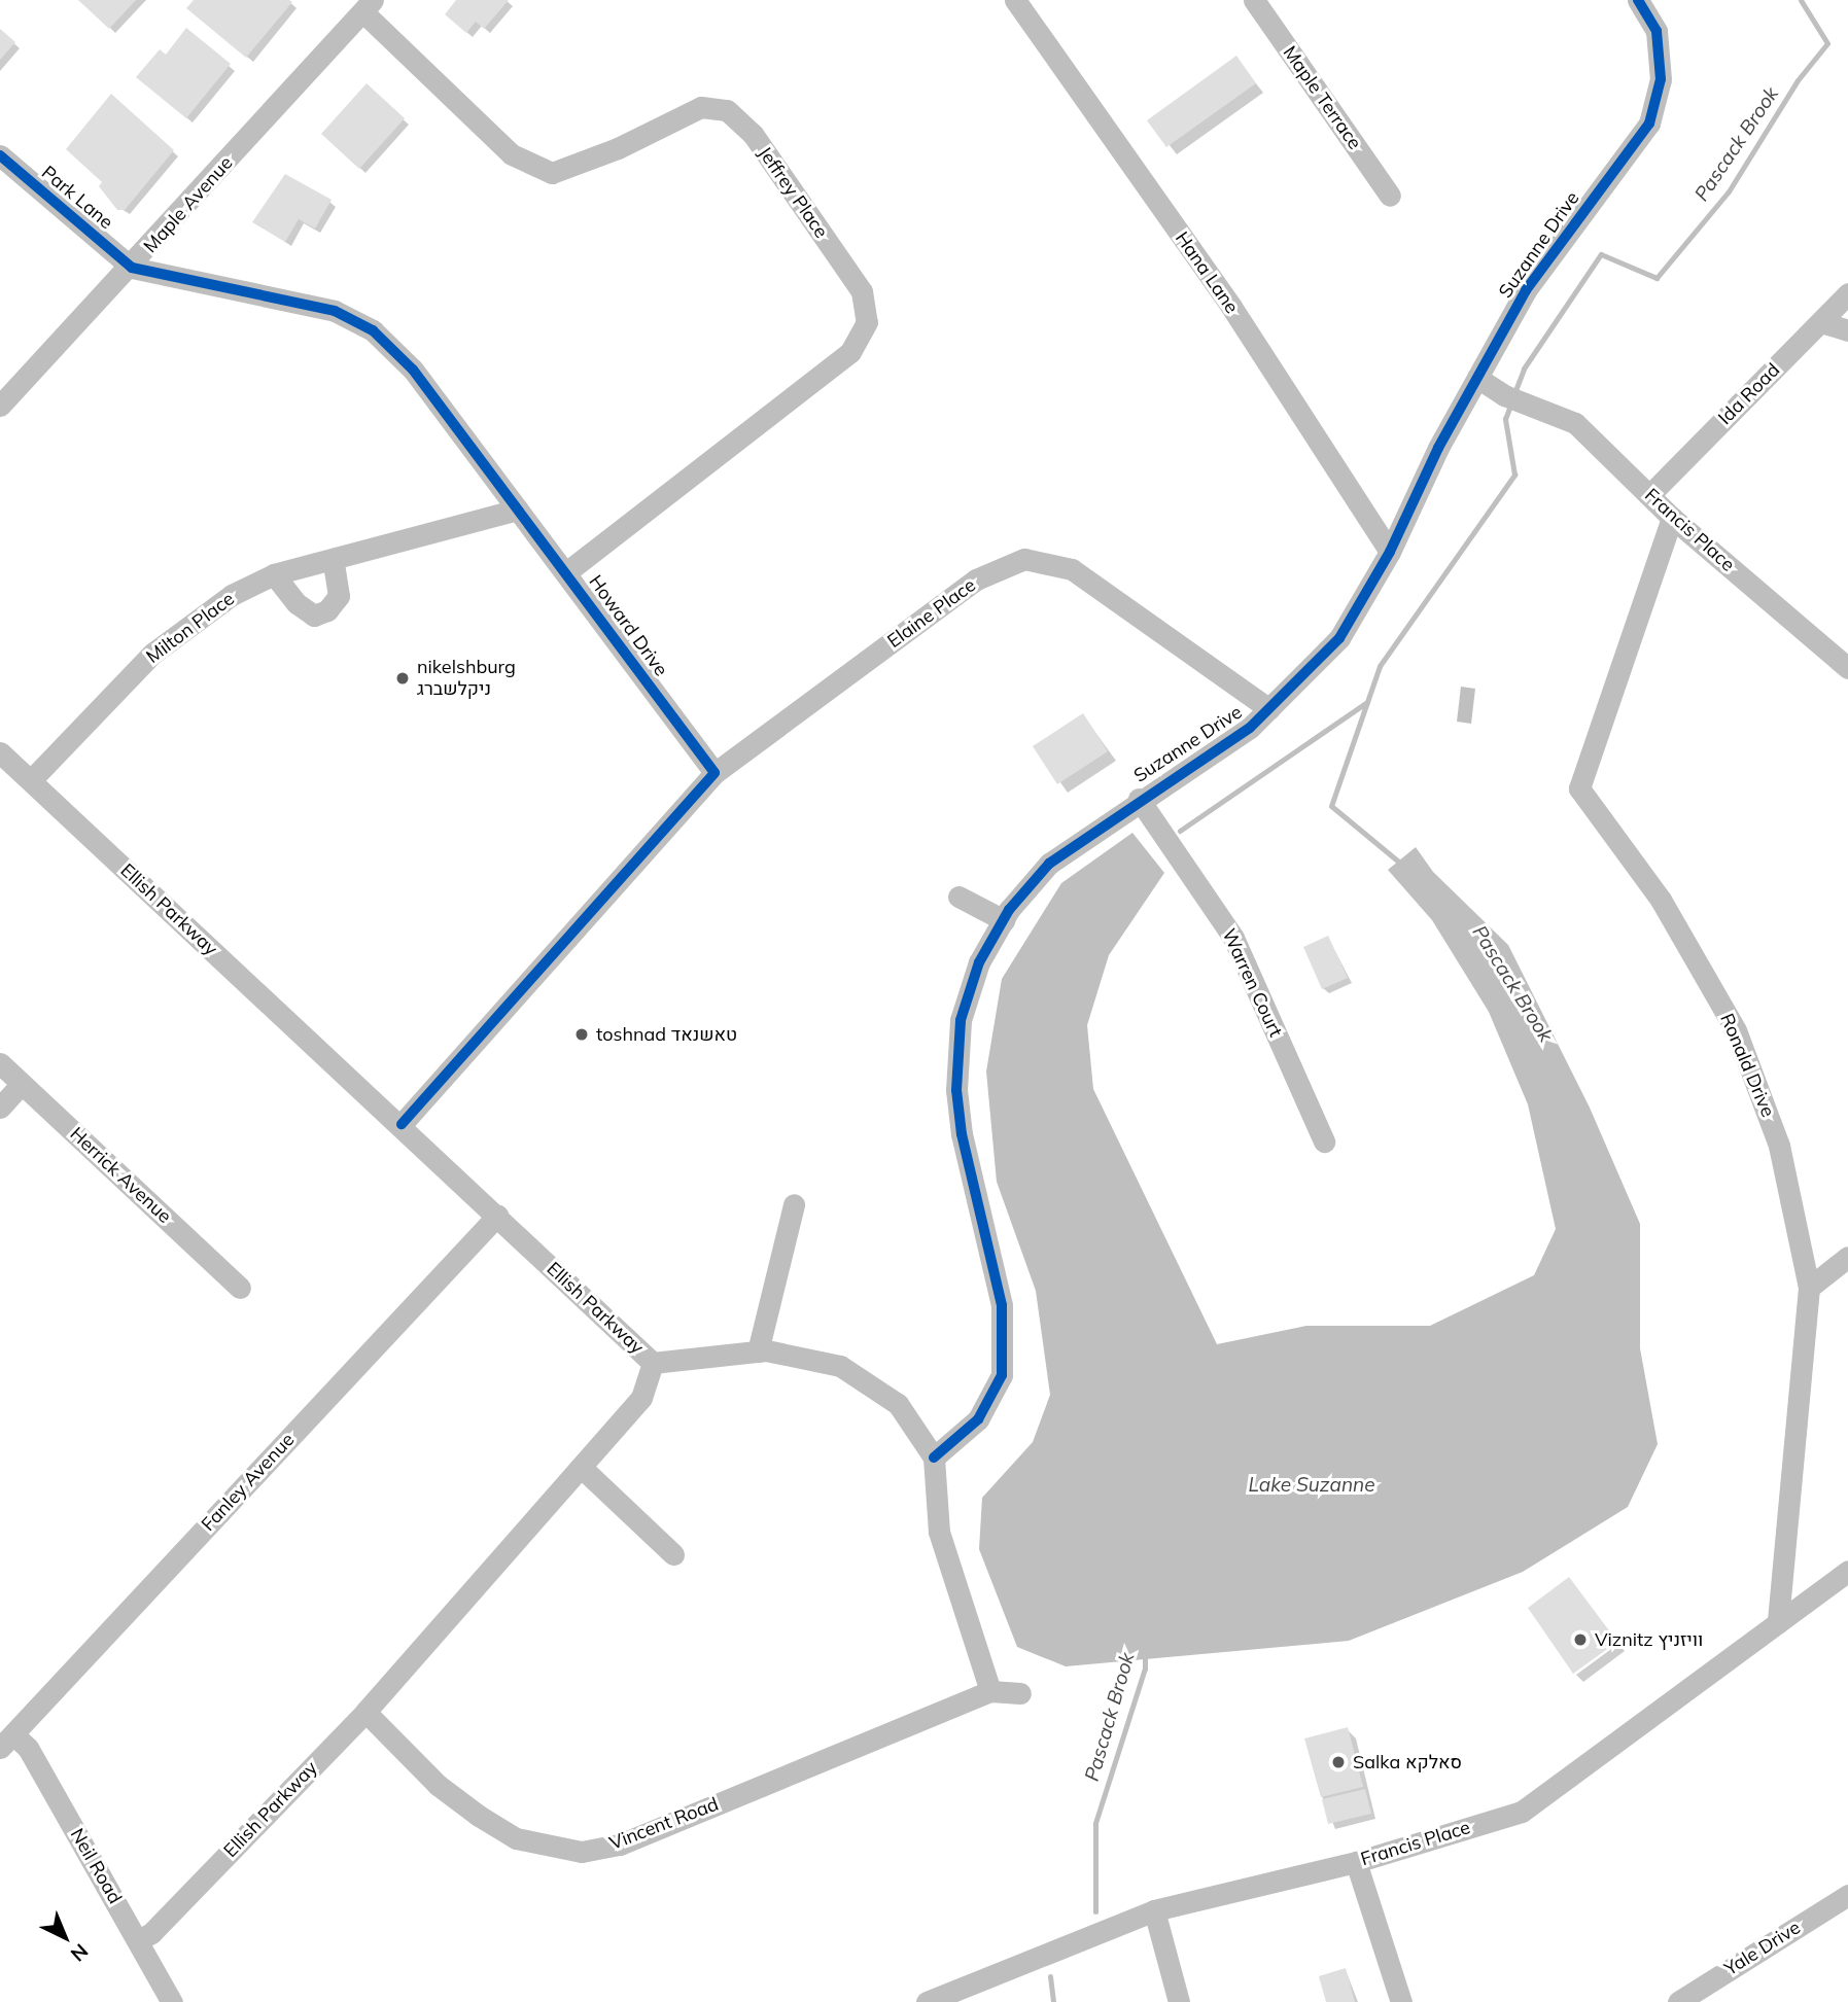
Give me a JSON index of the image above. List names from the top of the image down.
{
  "streets": {
    "street": [
      "Maple Terrace",
      "Jeffrey Place",
      "Park Lane",
      "Maple Avenue",
      "Suzanne Drive",
      "Hana Lane",
      "Ida Road",
      "Francis Place",
      "Elaine Place",
      "Howard Drive",
      "Milton Place",
      "Ellish Parkway",
      "Warren Court",
      "Ronald Drive",
      "Herrick Avenue",
      "Fanley Avenue",
      "Vincent Road",
      "Neil Road",
      "Yale Drive"
    ]
  },
  "crossings": [
    ["Jeffrey Place", "Maple Avenue"],
    ["Jeffrey Place", "Howard Drive"],
    ["Park Lane", "Maple Avenue"],
    ["Park Lane", "Howard Drive"],
    ["Maple Avenue", "Howard Drive"],
    ["Suzanne Drive", "Hana Lane"],
    ["Suzanne Drive", "Francis Place"],
    ["Suzanne Drive", "Elaine Place"],
    ["Suzanne Drive", "Warren Court"],
    ["Ida Road", "Francis Place"],
    ["Francis Place", "Ronald Drive"],
    ["Elaine Place", "Howard Drive"],
    ["Howard Drive", "Milton Place"],
    ["Milton Place", "Ellish Parkway"],
    ["Ellish Parkway", "Fanley Avenue"],
    ["Ellish Parkway", "Vincent Road"],
    ["Ellish Parkway", "Neil Road"],
    ["Fanley Avenue", "Neil Road"]
  ],
  "water": ["Pascack Brook", "Lake Suzanne"],
  "places": [
    "nikelshburg ניקלשברג",
    "toshnad טאשנאד",
    "Viznitz וויזניץ",
    "Salka סאלקא"
  ],
  "north": "bottom right"
}
